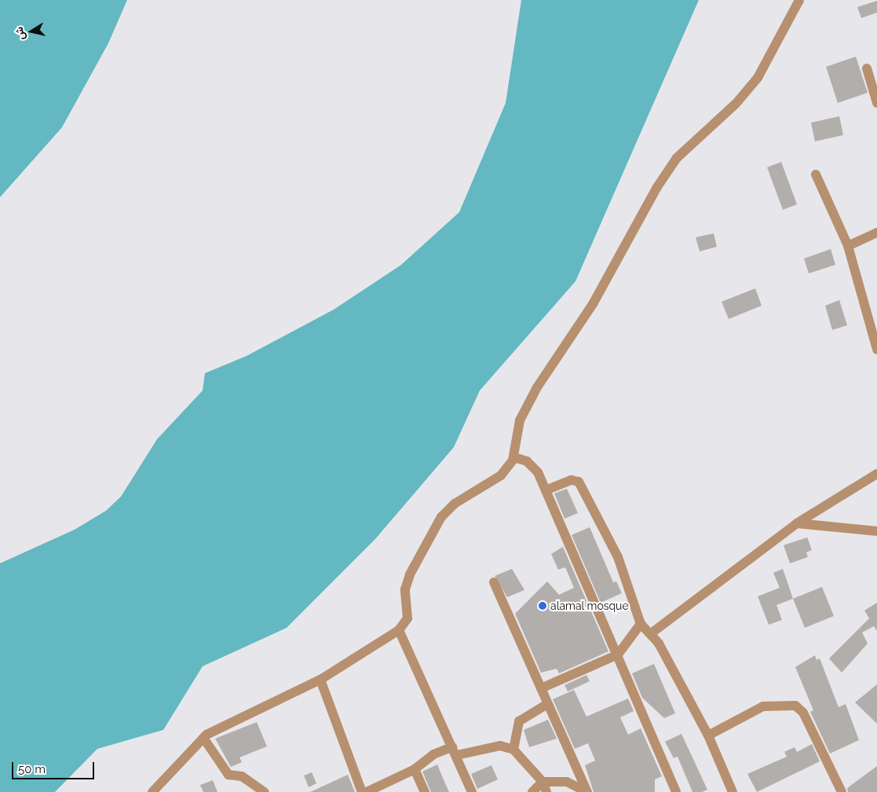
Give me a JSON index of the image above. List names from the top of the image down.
{
  "places": ["alamal mosque"],
  "scale_bar": "50 m",
  "north": "left"
}
